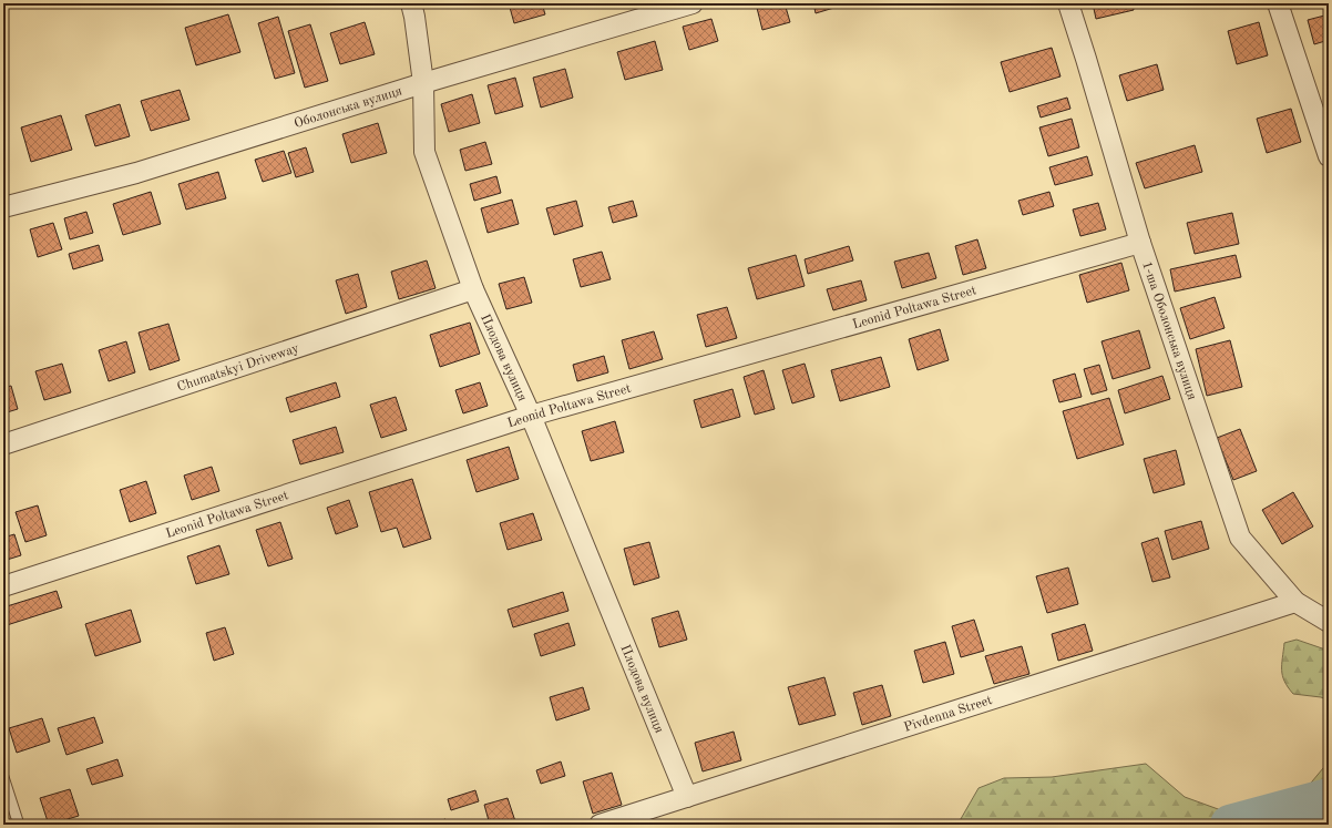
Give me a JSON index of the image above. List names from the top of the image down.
{
  "streets": {
    "street": [
      "Оболонська вулиця",
      "Leonid Poltawa Street",
      "1-ша Оболонська вулиця",
      "Плодова вулиця",
      "Chumatskyi Driveway",
      "Pivdenna Street"
    ]
  },
  "crossings": [
    ["Оболонська вулиця", "Плодова вулиця"],
    ["Leonid Poltawa Street", "1-ша Оболонська вулиця"],
    ["Leonid Poltawa Street", "Плодова вулиця"],
    ["1-ша Оболонська вулиця", "Pivdenna Street"],
    ["Плодова вулиця", "Chumatskyi Driveway"],
    ["Плодова вулиця", "Pivdenna Street"]
  ]
}
